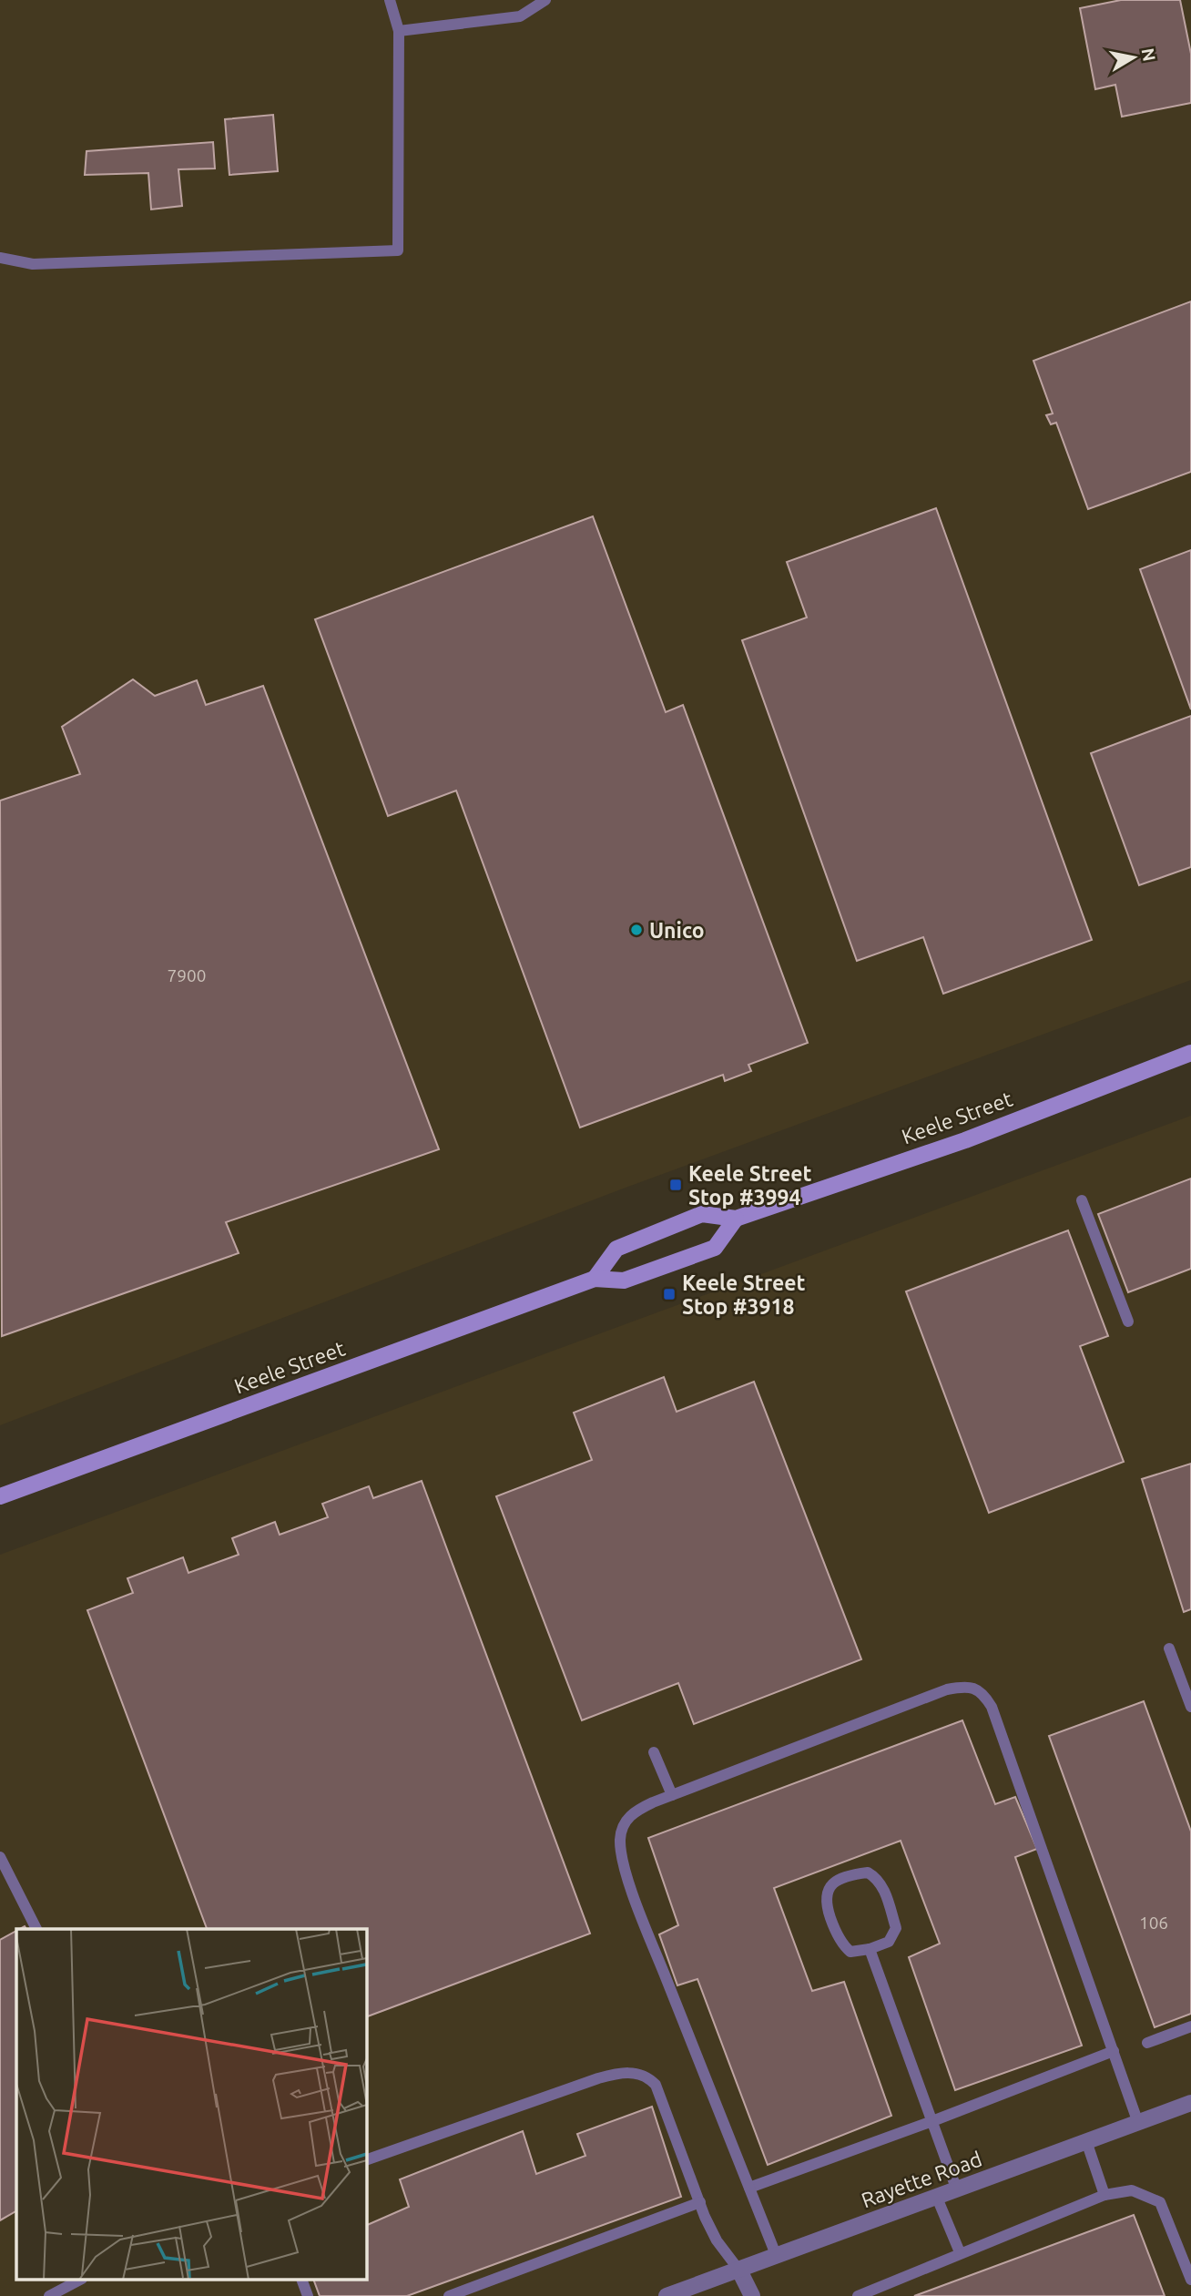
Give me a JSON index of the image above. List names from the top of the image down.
{
  "streets": {
    "main road": ["Keele Street"],
    "street": ["Rayette Road"]
  },
  "places": {
    "other": ["Unico"],
    "transit": ["Keele Street Stop #3994", "Keele Street Stop #3918"]
  },
  "house_numbers": ["7900", "106"],
  "north": "right"
}
